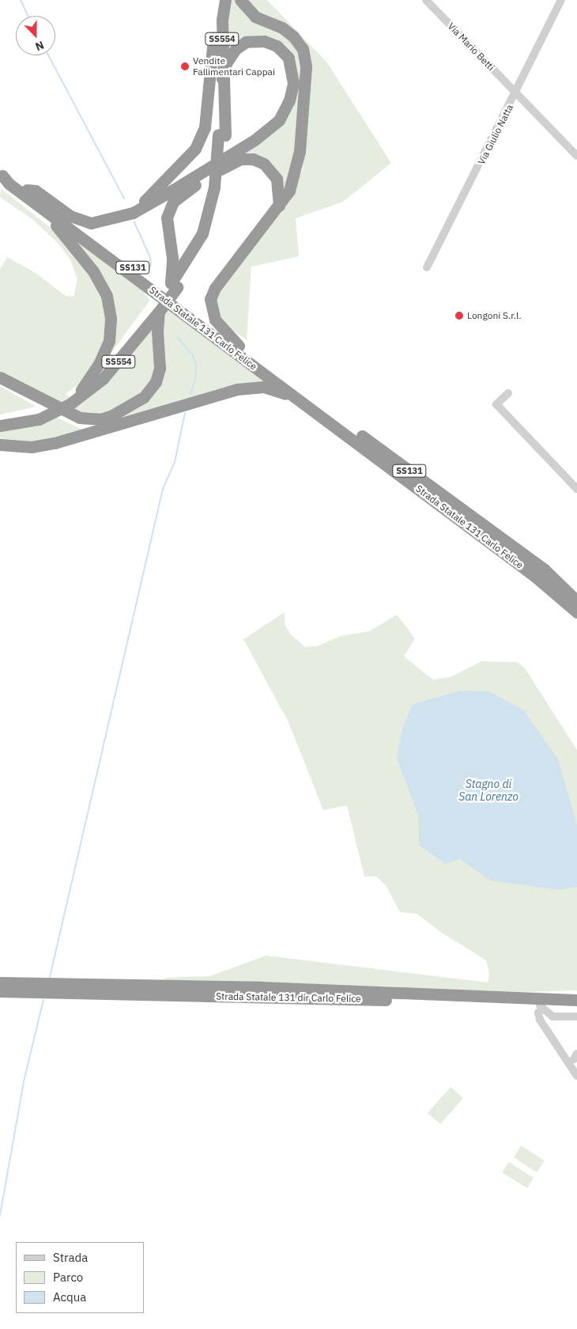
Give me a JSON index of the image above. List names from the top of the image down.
{
  "streets": {
    "highway": [
      "SS554",
      "SS131",
      "Strada Statale 131 Carlo Felice",
      "Strada Statale 131 dir Carlo Felice"
    ],
    "street": ["Via Mario Betti", "Via Giulio Natta"]
  },
  "crossings": [
    ["Via Mario Betti", "Via Giulio Natta"]
  ],
  "water": ["Stagno di San Lorenzo"],
  "places": ["Vendite Fallimentari Cappai", "Longoni S.r.l."],
  "legend": ["Strada", "Parco", "Acqua"],
  "north": "bottom"
}
